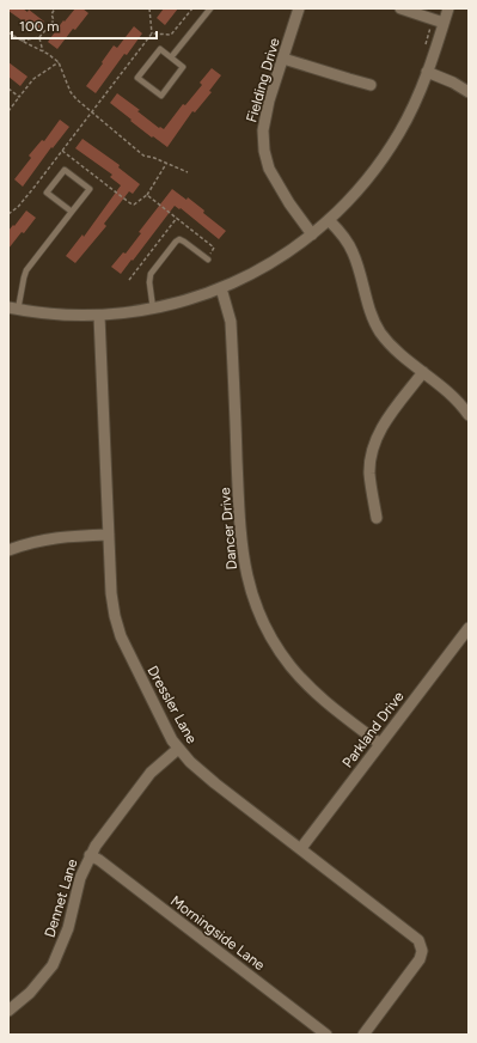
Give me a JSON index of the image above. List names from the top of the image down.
{
  "streets": {
    "street": [
      "Fielding Drive",
      "Dancer Drive",
      "Dressler Lane",
      "Parkland Drive",
      "Dennet Lane",
      "Morningside Lane"
    ]
  },
  "crossings": [
    ["Dancer Drive", "Parkland Drive"],
    ["Dressler Lane", "Parkland Drive"],
    ["Dressler Lane", "Dennet Lane"],
    ["Dennet Lane", "Morningside Lane"]
  ],
  "scale_bar": "100 m"
}
